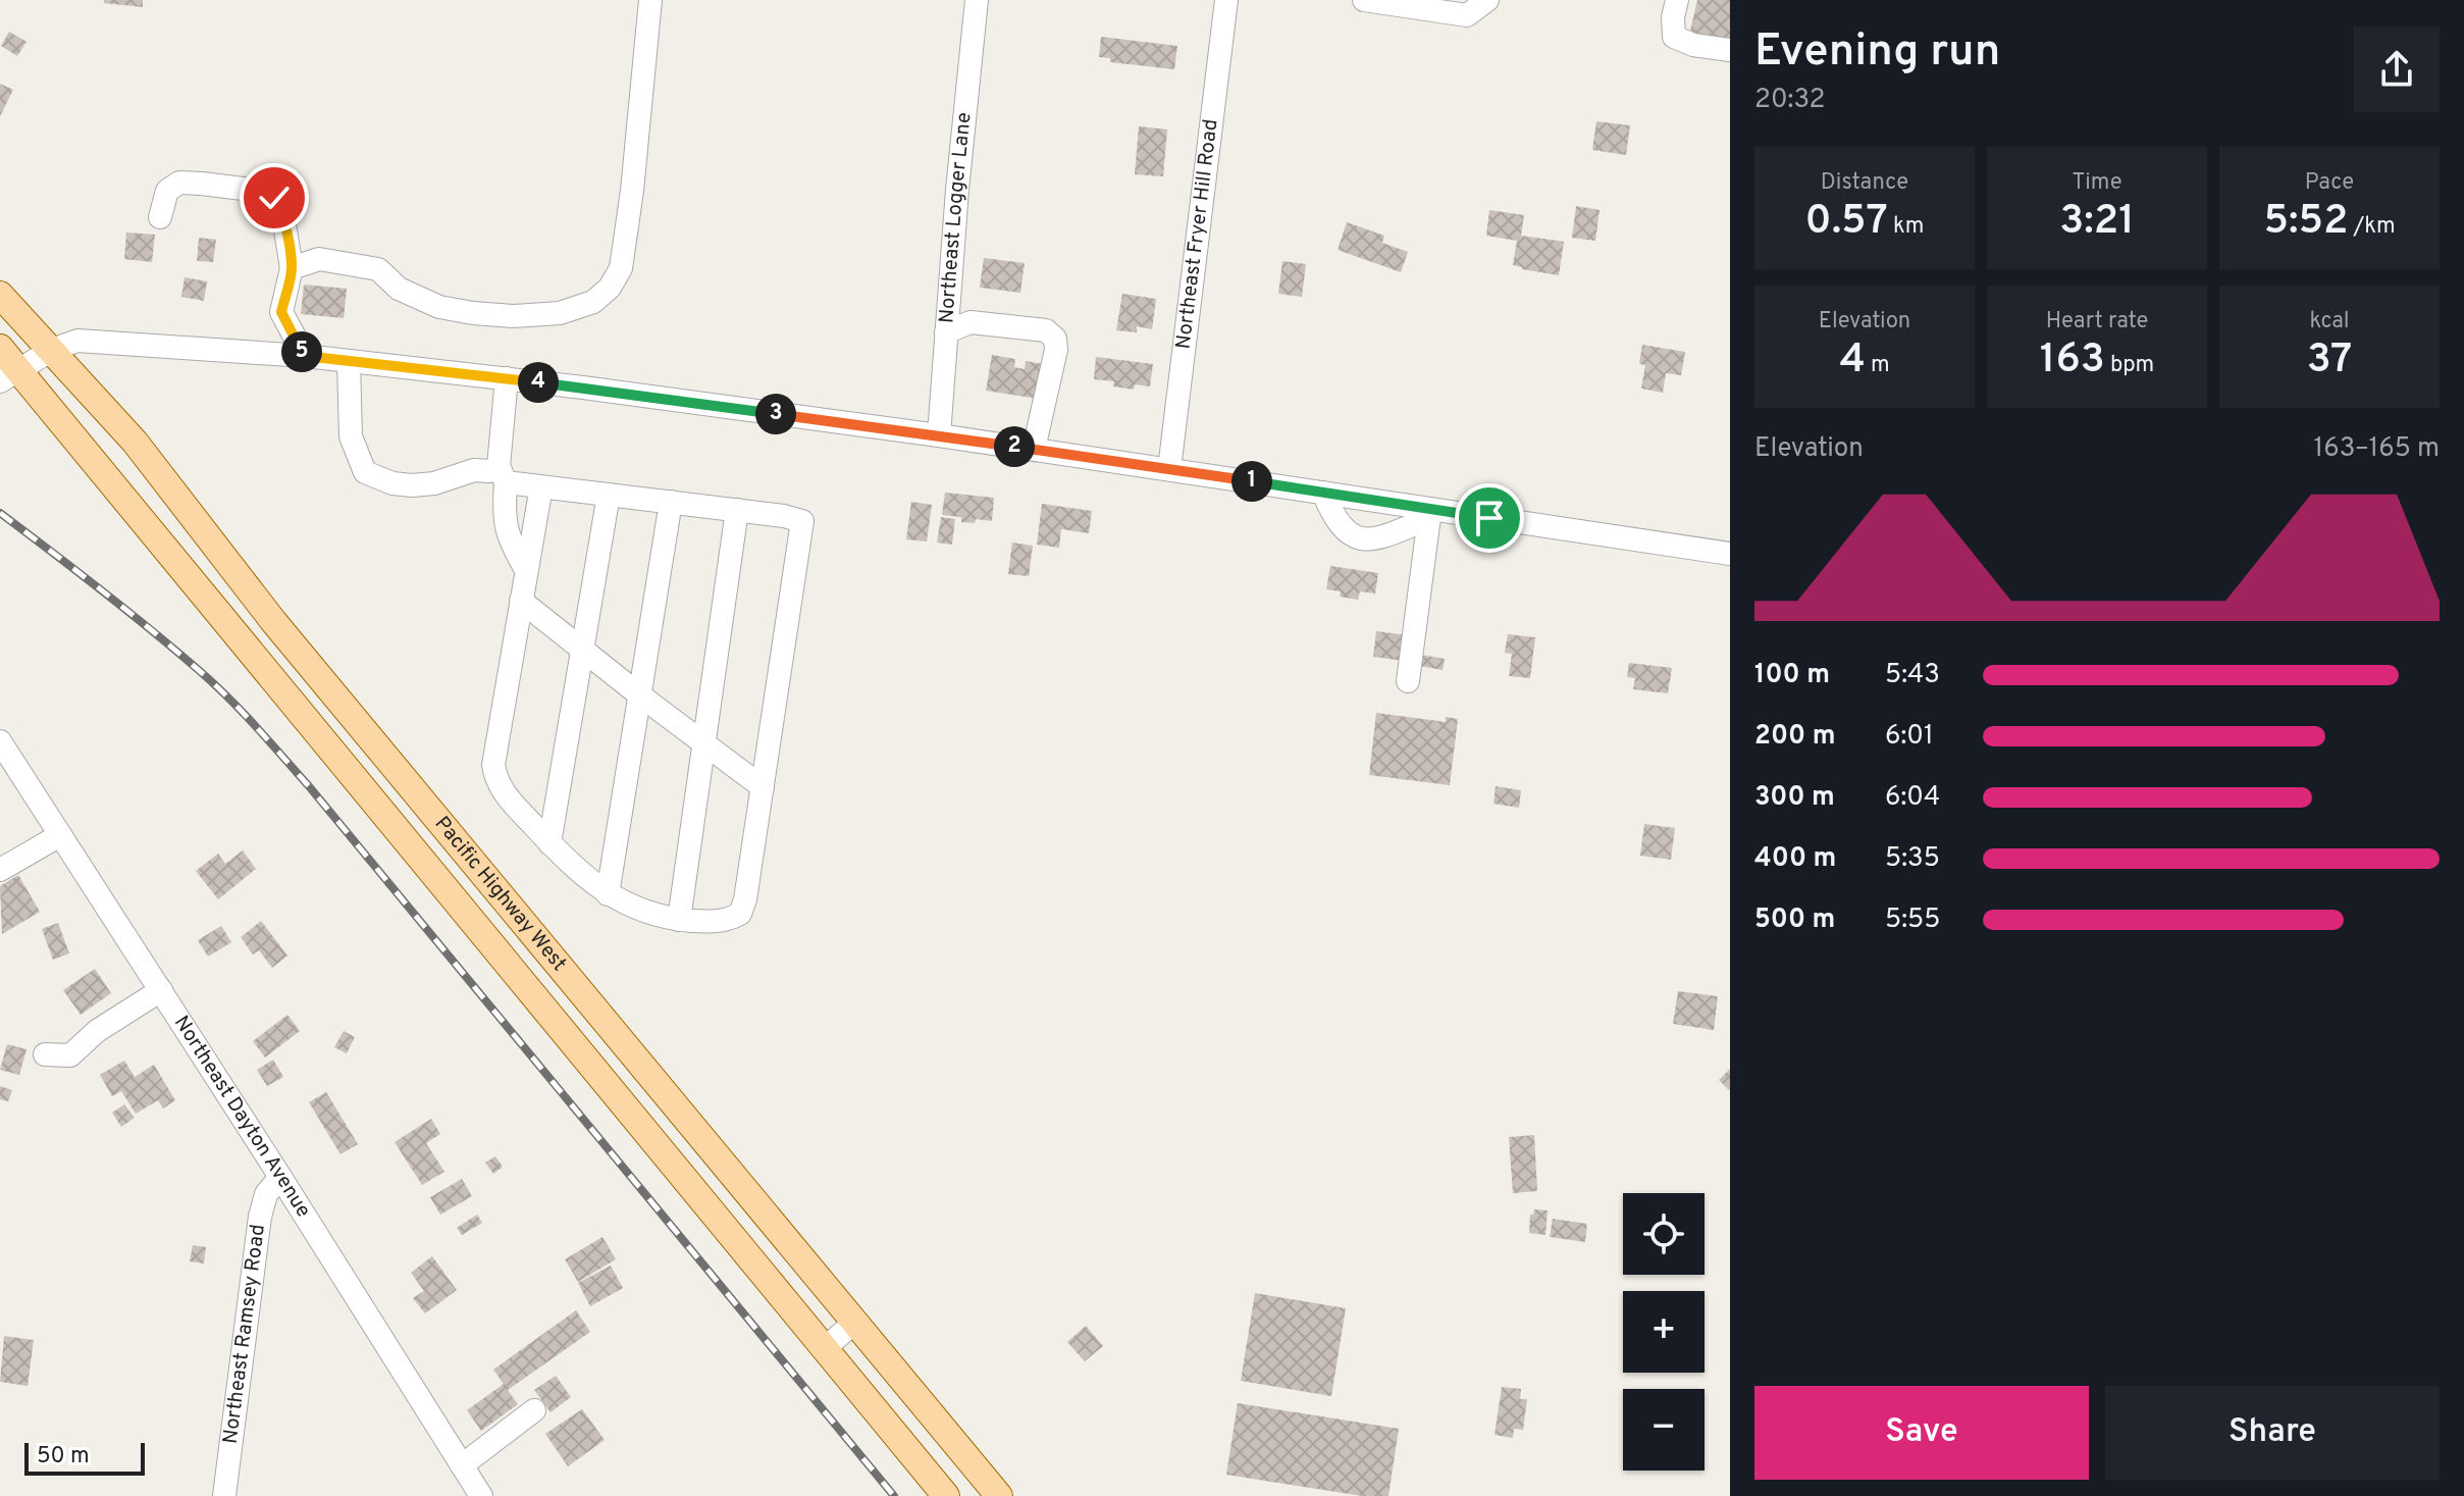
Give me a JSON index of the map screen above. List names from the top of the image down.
{
  "streets": {
    "main road": ["Pacific Highway West"],
    "street": [
      "Northeast Logger Lane",
      "Northeast Fryer Hill Road",
      "Northeast Dayton Avenue",
      "Northeast Ramsey Road"
    ]
  },
  "crossings": [
    ["Northeast Dayton Avenue", "Northeast Ramsey Road"]
  ],
  "scale_bar": "50 m",
  "page": {
    "heading": ["Evening run", "20:32"],
    "stats": [
      ["Distance", "0.57 km"],
      ["Time", "3:21"],
      ["Pace", "5:52 /km"],
      ["Elevation", "4 m"],
      ["Heart rate", "163 bpm"],
      ["kcal", "37"]
    ],
    "pins": [
      "5",
      "4",
      "3",
      "2",
      "1"
    ],
    "chart": ["Elevation", "163–165 m"],
    "list": [
      {
        "name": "100 m",
        "note": "5:43"
      },
      {
        "name": "200 m",
        "note": "6:01"
      },
      {
        "name": "300 m",
        "note": "6:04"
      },
      {
        "name": "400 m",
        "note": "5:35"
      },
      {
        "name": "500 m",
        "note": "5:55"
      }
    ],
    "map_buttons": ["+", "−"],
    "buttons": ["Save", "Share"],
    "scale": "50 m"
  }
}
